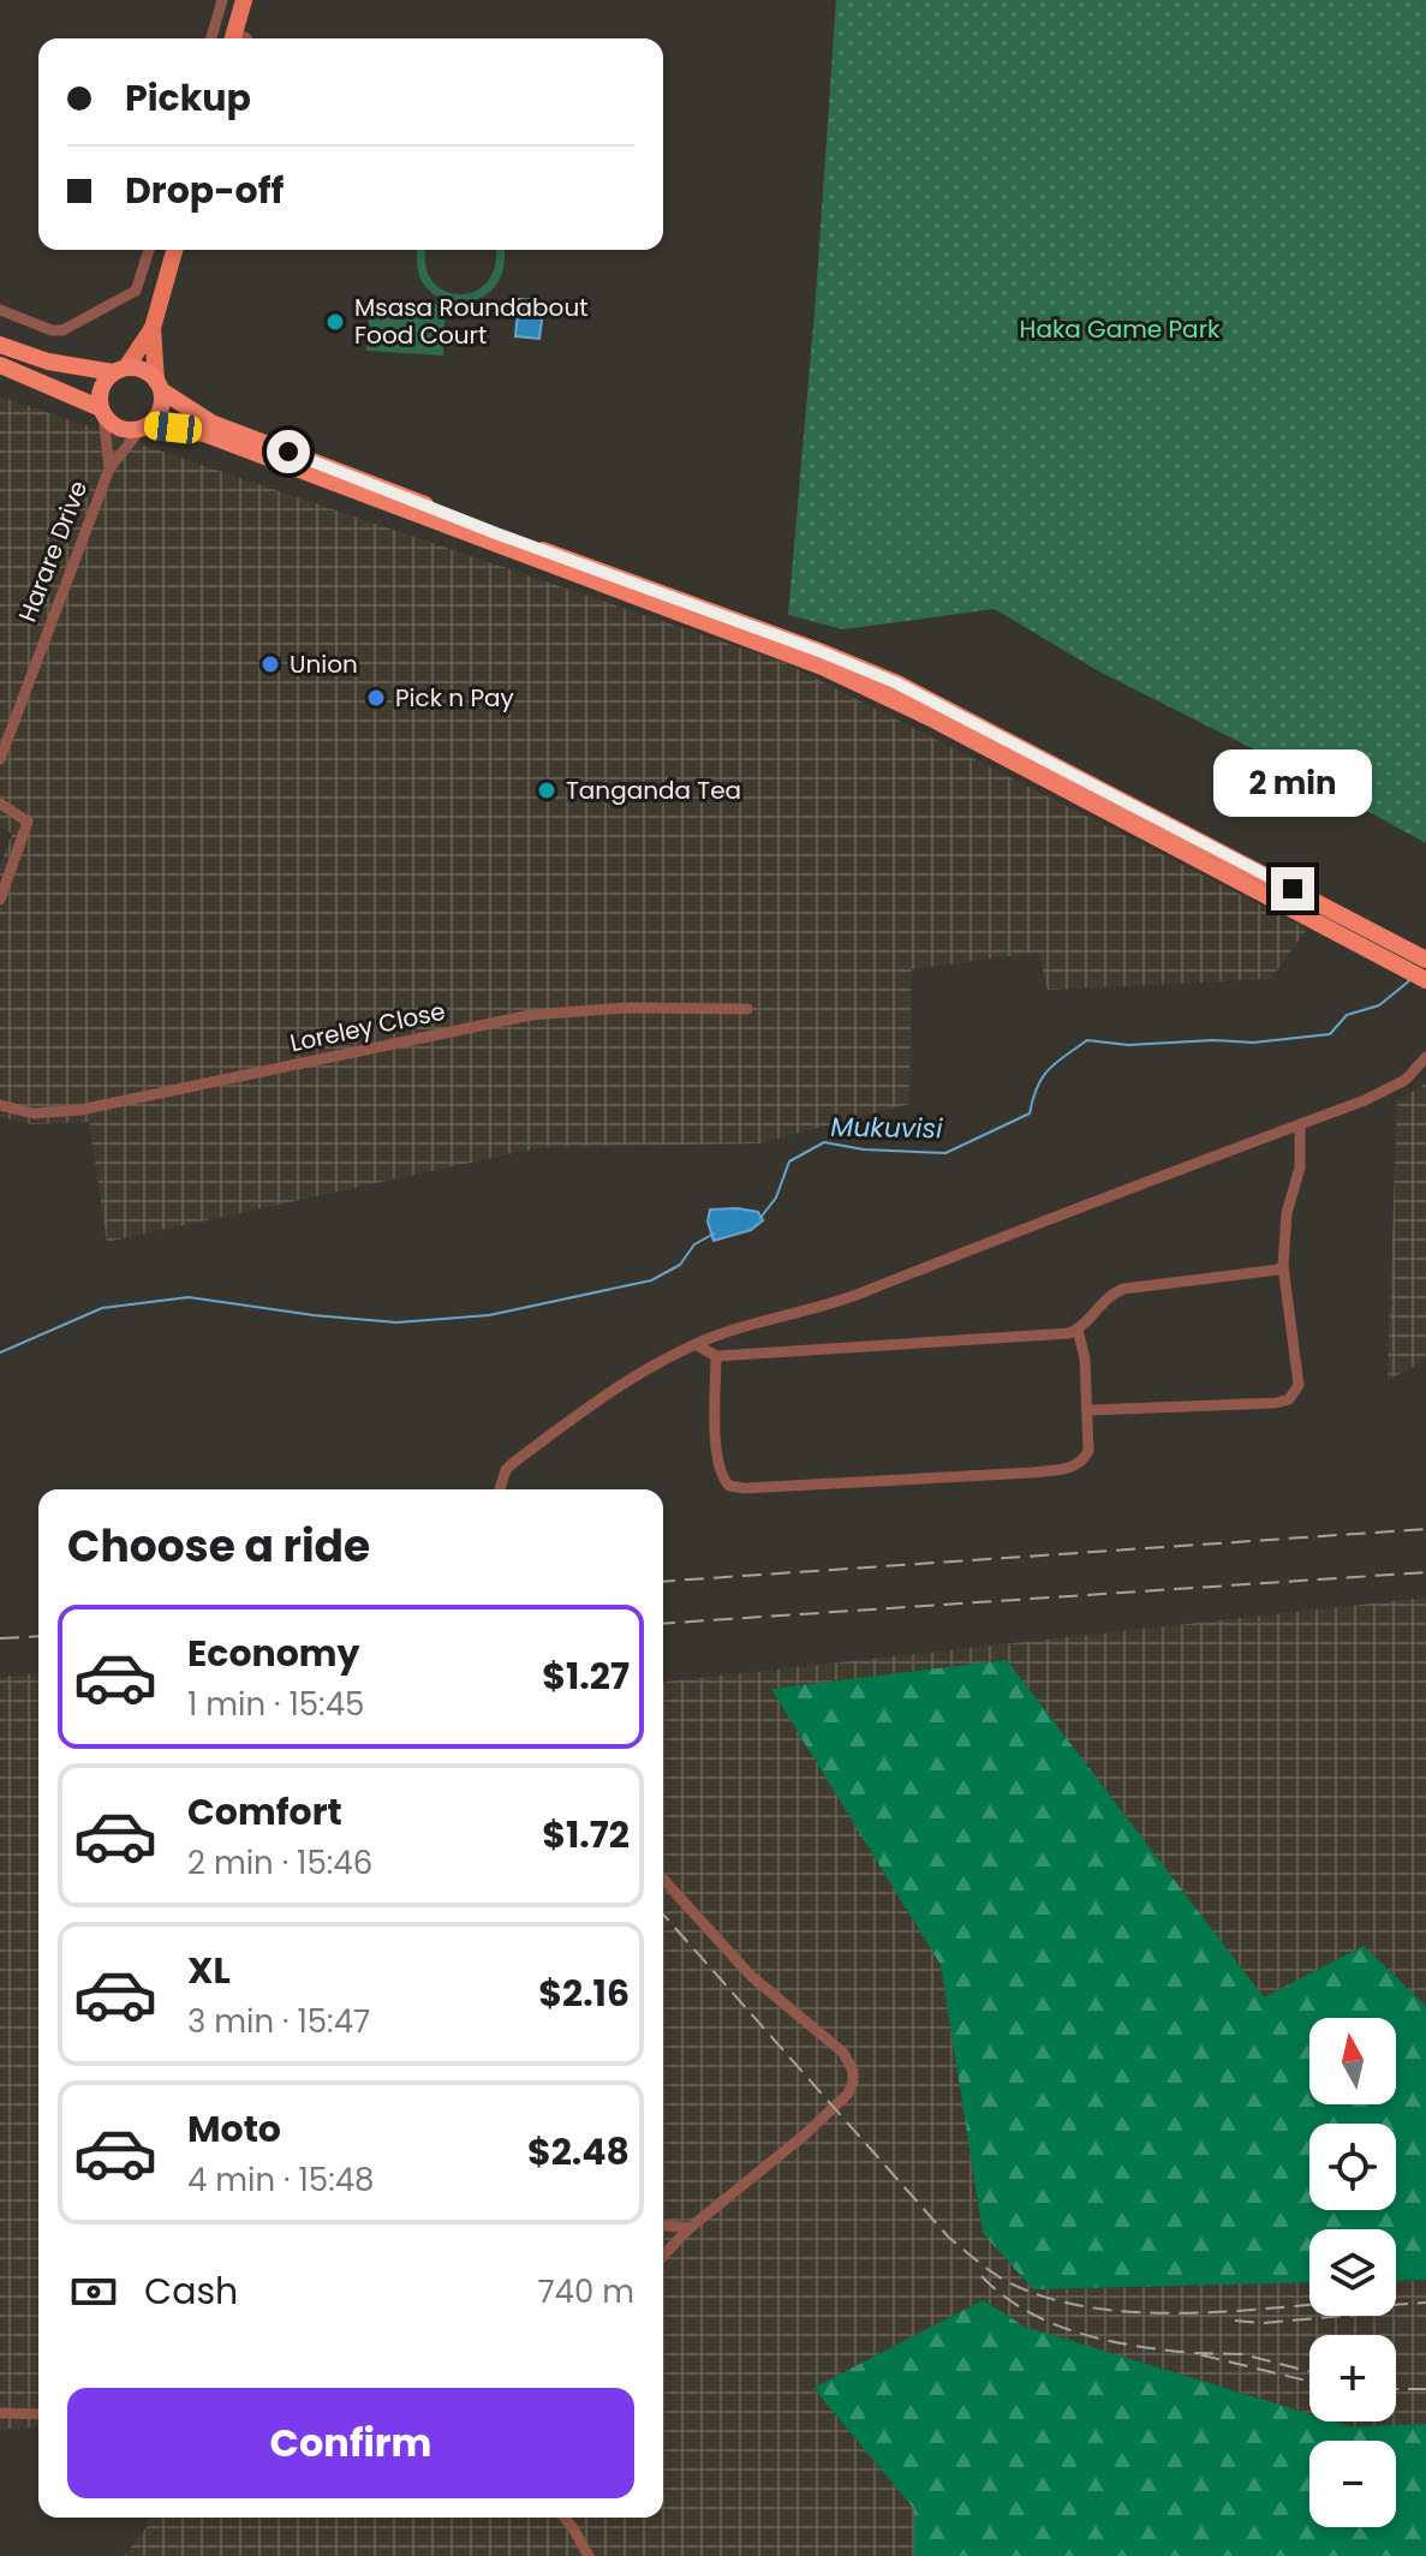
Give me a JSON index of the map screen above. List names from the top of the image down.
{
  "streets": {
    "street": ["Harare Drive", "Loreley Close"]
  },
  "water": ["Mukuvisi"],
  "parks": ["Haka Game Park"],
  "places": [
    "Msasa Roundabout Food Court",
    "Union",
    "Pick n Pay",
    "Tanganda Tea"
  ],
  "north": "top",
  "page": {
    "banner": ["Pickup", "Drop-off"],
    "bubble": "2 min",
    "heading": "Choose a ride",
    "list": [
      {
        "name": "Economy",
        "note": "1 min · 15:45",
        "value": "$1.27"
      },
      {
        "name": "Comfort",
        "note": "2 min · 15:46",
        "value": "$1.72"
      },
      {
        "name": "XL",
        "note": "3 min · 15:47",
        "value": "$2.16"
      },
      {
        "name": "Moto",
        "note": "4 min · 15:48",
        "value": "$2.48"
      }
    ],
    "map_buttons": ["+", "−"],
    "pay": ["Cash", "740 m"],
    "buttons": "Confirm"
  }
}
